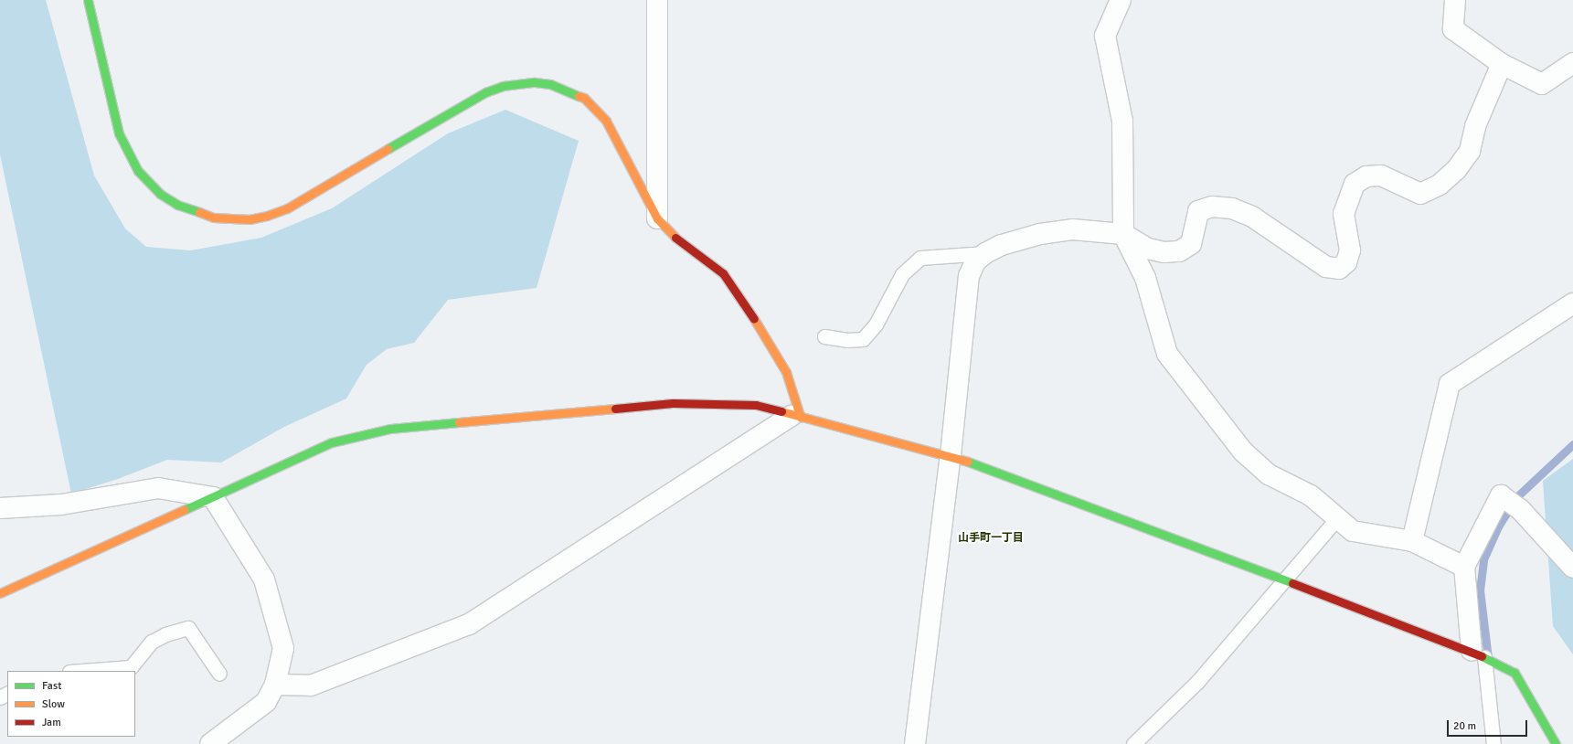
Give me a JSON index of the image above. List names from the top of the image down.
{
  "districts": ["山手町一丁目"],
  "legend": ["Fast", "Slow", "Jam"],
  "scale_bar": "20 m"
}
